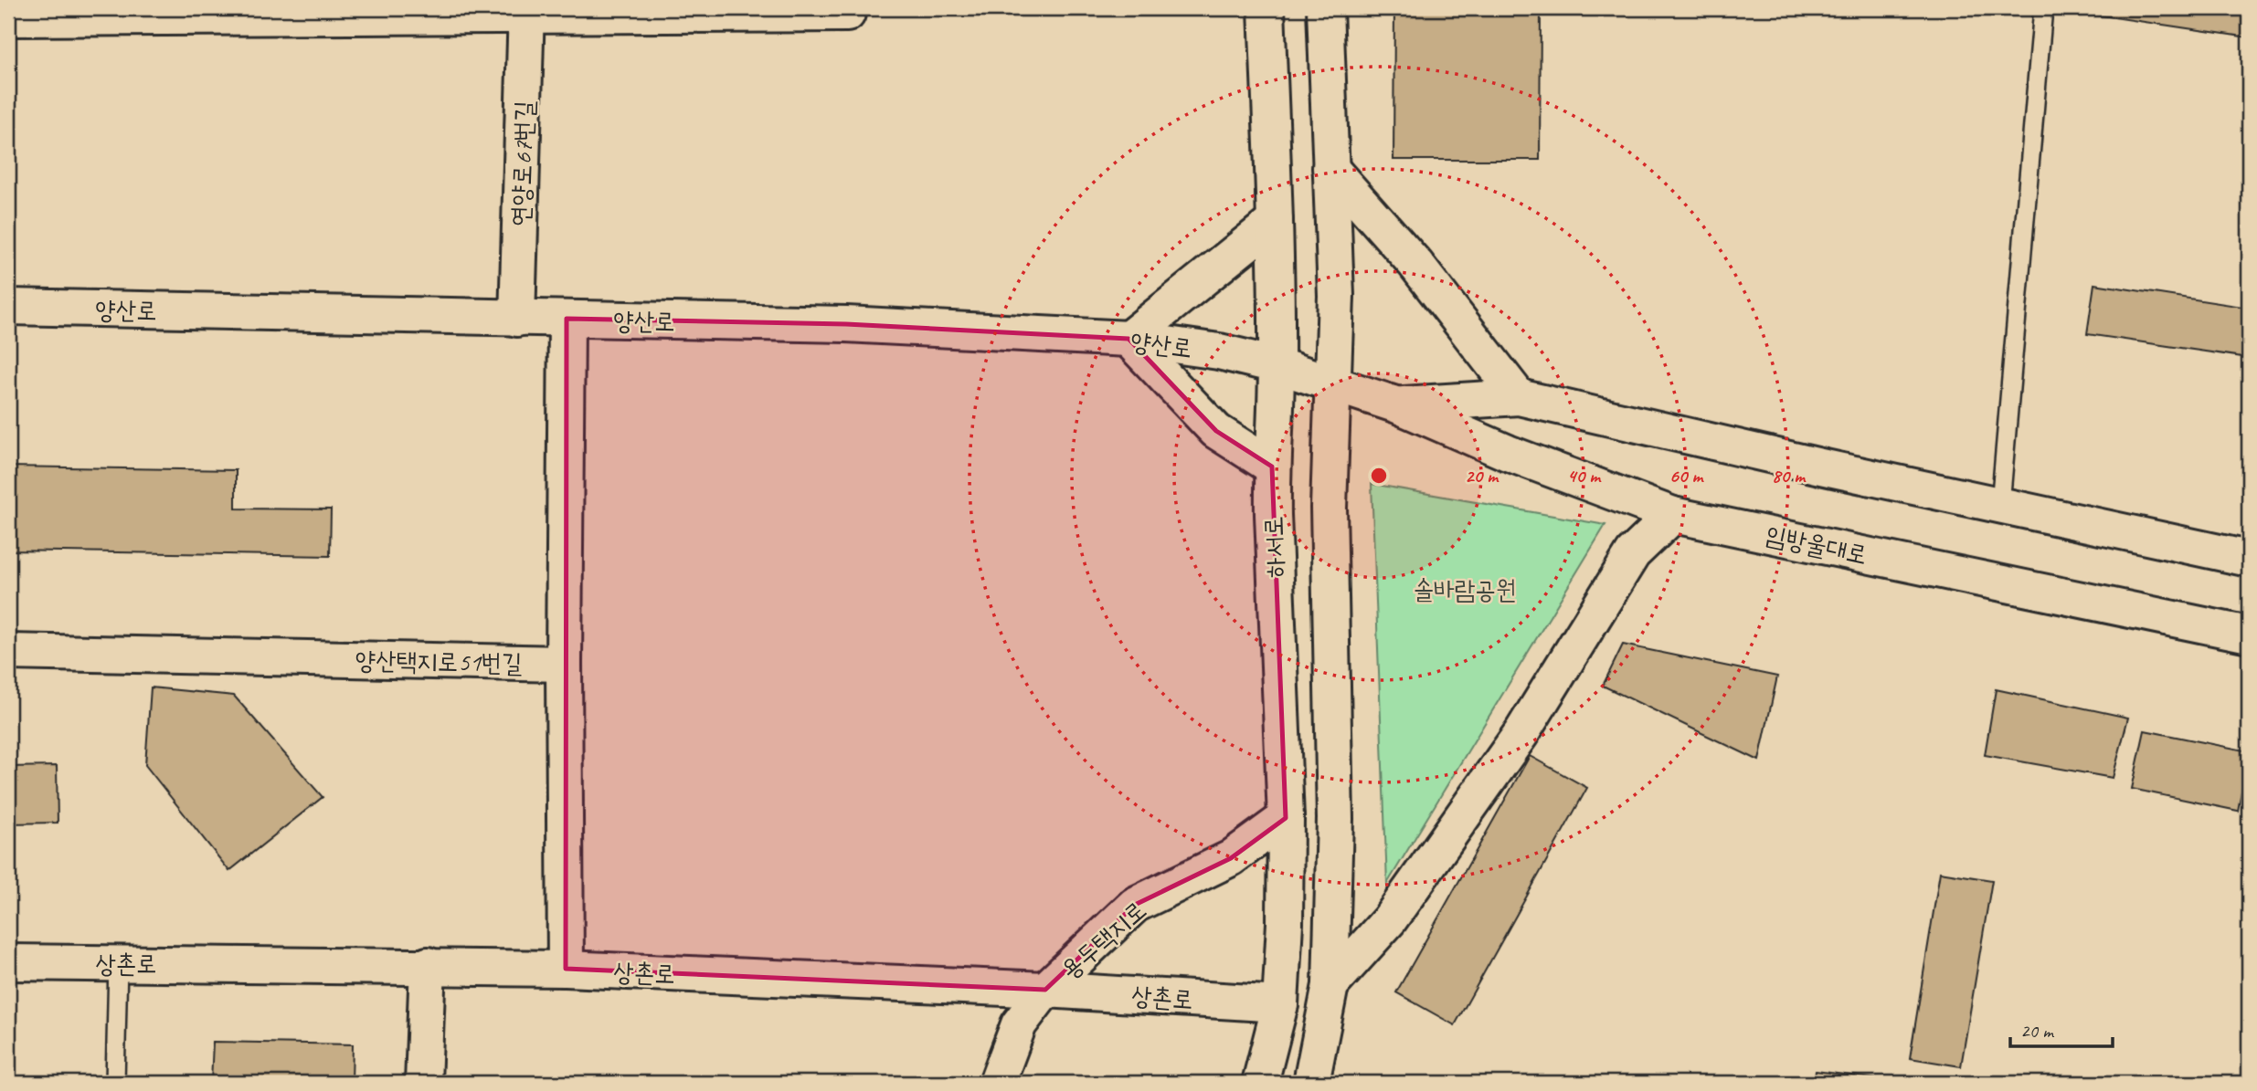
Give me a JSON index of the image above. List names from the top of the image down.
{
  "streets": {
    "street": [
      "연양로67번길",
      "양산로",
      "임방울대로",
      "하서로",
      "양산택지로51번길",
      "용두택지로",
      "상촌로"
    ]
  },
  "crossings": [
    ["연양로67번길", "양산로"],
    ["양산로", "임방울대로"],
    ["양산로", "하서로"],
    ["임방울대로", "하서로"],
    ["하서로", "용두택지로"],
    ["하서로", "상촌로"],
    ["용두택지로", "상촌로"]
  ],
  "parks": ["솔바람공원"],
  "scale_bar": "20 m",
  "rings": [
    "20 m",
    "40 m",
    "60 m",
    "80 m"
  ]
}
